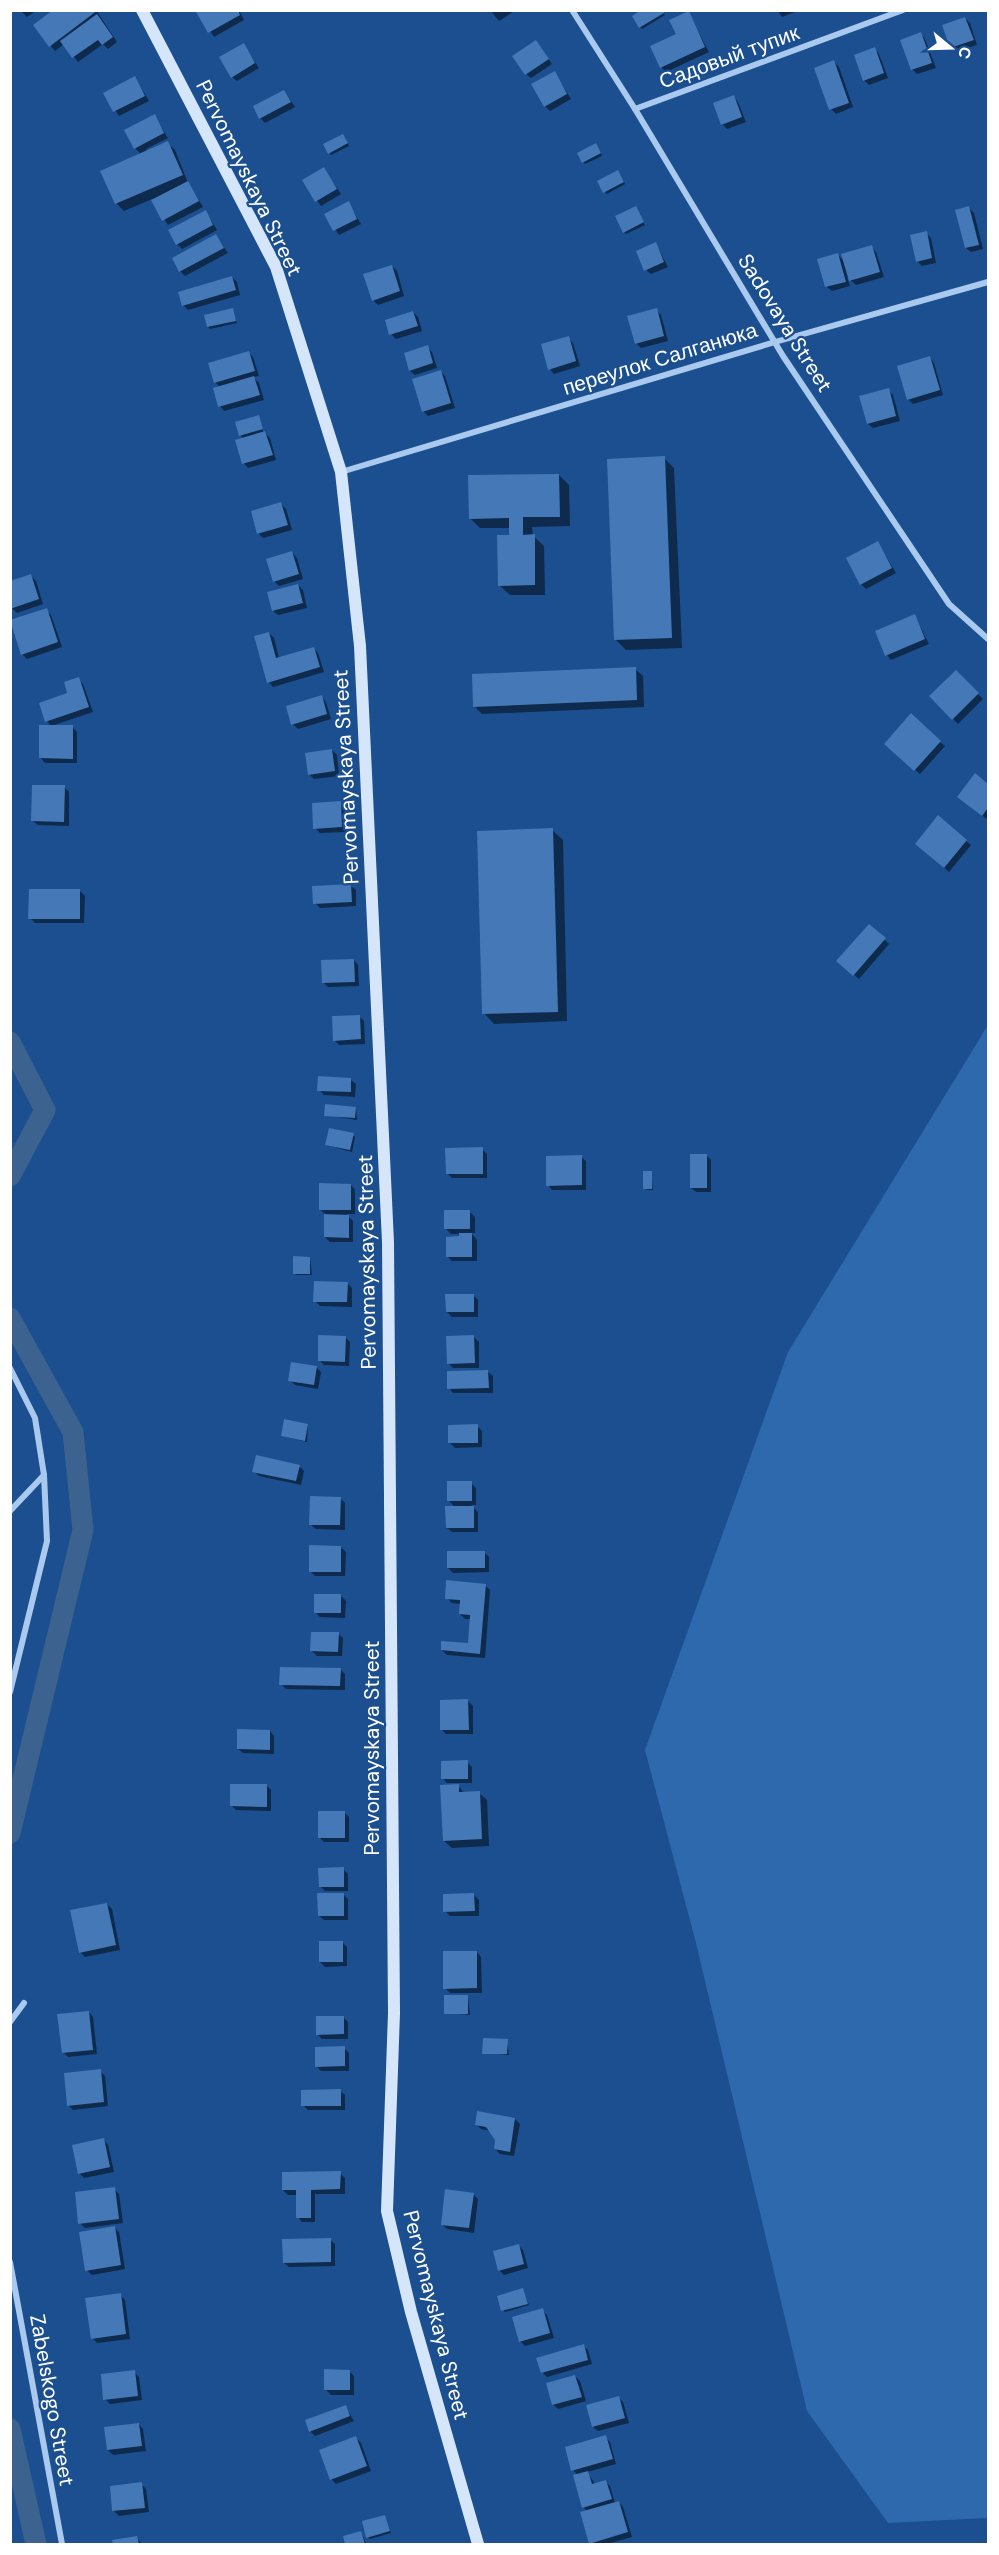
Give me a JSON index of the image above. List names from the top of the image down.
{
  "streets": {
    "main road": ["Pervomayskaya Street"],
    "street": [
      "Садовый тупик",
      "Sadovaya Street",
      "переулок Салганюка",
      "Zabelskogo Street"
    ]
  },
  "crossings": [
    ["Садовый тупик", "Sadovaya Street"],
    ["Pervomayskaya Street", "переулок Салганюка"],
    ["Sadovaya Street", "переулок Салганюка"]
  ],
  "north": "right"
}
